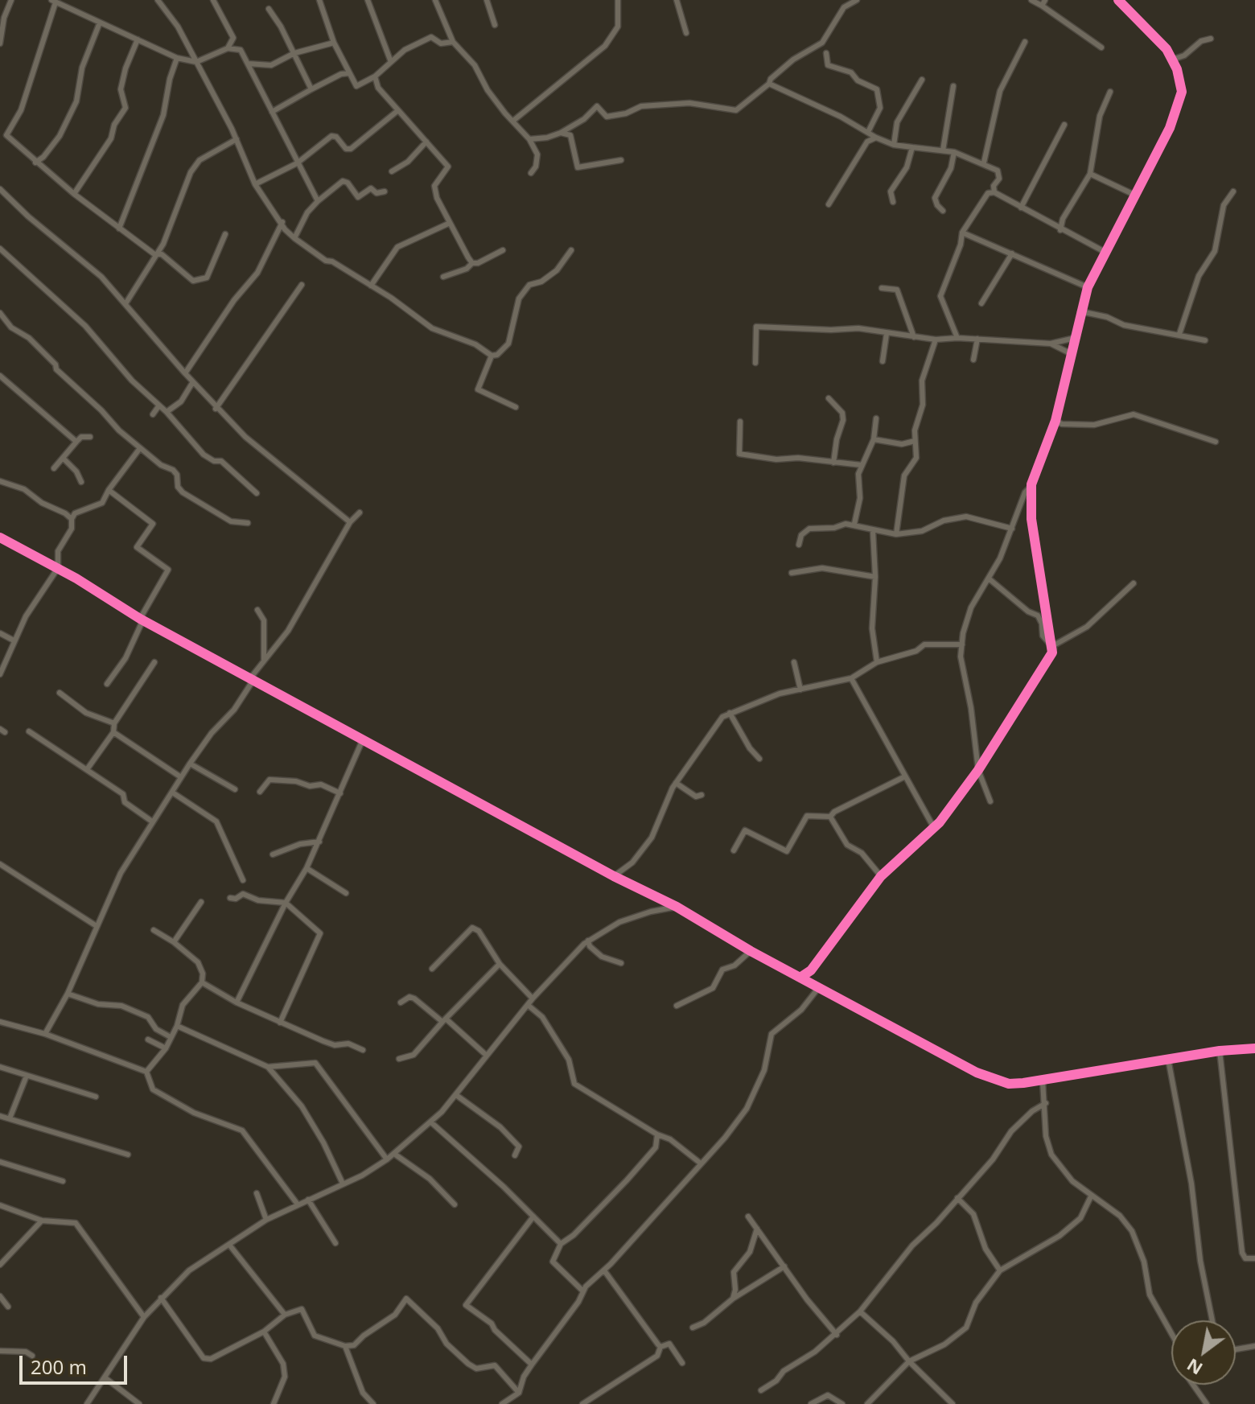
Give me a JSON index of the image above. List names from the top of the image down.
{
  "scale_bar": "200 m",
  "north": "bottom left"
}
